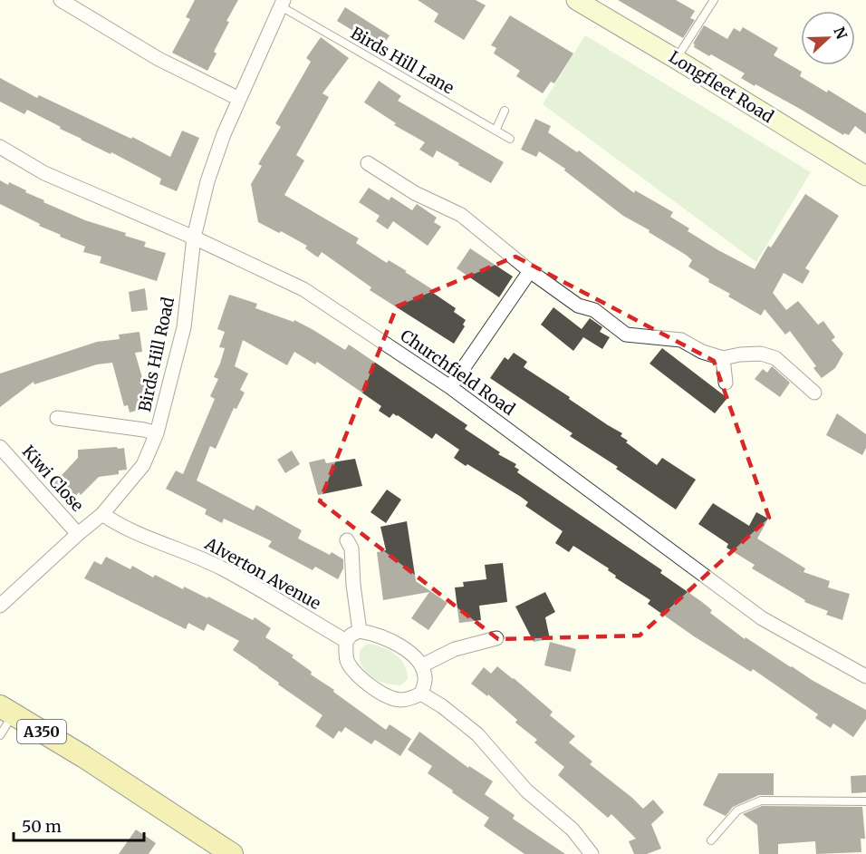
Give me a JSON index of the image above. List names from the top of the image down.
{
  "streets": {
    "main road": ["Longfleet Road", "A350"],
    "street": [
      "Birds Hill Road",
      "Churchfield Road",
      "Kiwi Close",
      "Alverton Avenue"
    ],
    "lane": ["Birds Hill Lane"]
  },
  "crossings": [
    ["Birds Hill Lane", "Birds Hill Road"],
    ["Birds Hill Road", "Churchfield Road"],
    ["Birds Hill Road", "Kiwi Close"],
    ["Birds Hill Road", "Alverton Avenue"]
  ],
  "scale_bar": "50 m",
  "north": "right"
}
